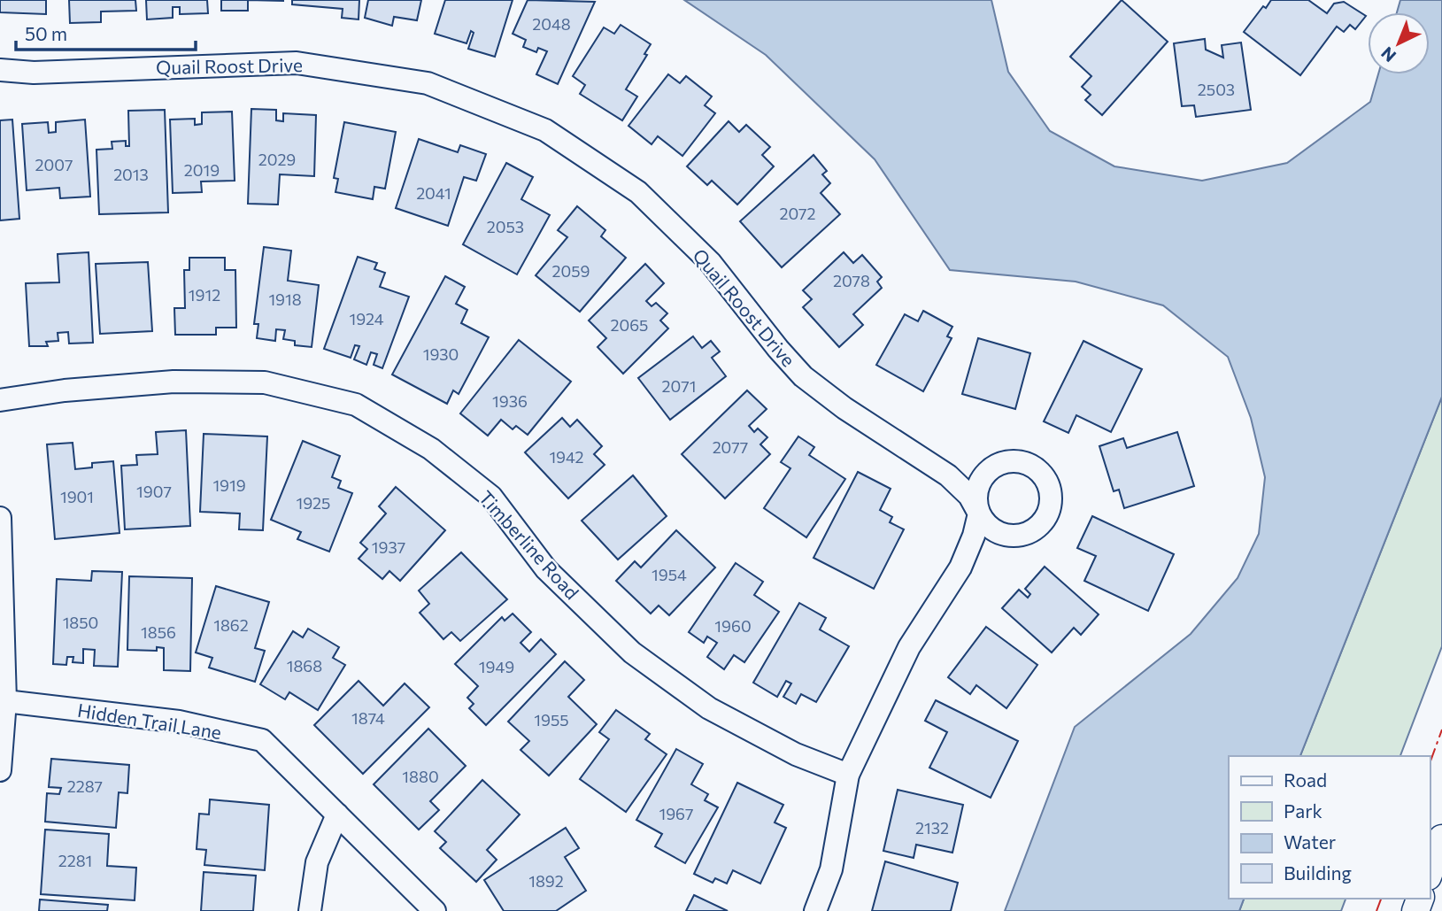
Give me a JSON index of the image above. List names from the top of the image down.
{
  "streets": {
    "street": ["Quail Roost Drive", "Timberline Road", "Hidden Trail Lane"]
  },
  "crossings": [
    ["Quail Roost Drive", "Timberline Road"]
  ],
  "house_numbers": [
    "2048",
    "2503",
    "2029",
    "2007",
    "2019",
    "2013",
    "2041",
    "2072",
    "2053",
    "2059",
    "2078",
    "1912",
    "1918",
    "1924",
    "2065",
    "1930",
    "2071",
    "1936",
    "2077",
    "1942",
    "1919",
    "1907",
    "1901",
    "1925",
    "1937",
    "1954",
    "1850",
    "1862",
    "1960",
    "1856",
    "1868",
    "1949",
    "1874",
    "1955",
    "1880",
    "2287",
    "1967",
    "2132",
    "2281",
    "1892"
  ],
  "legend": [
    "Road",
    "Park",
    "Water",
    "Building"
  ],
  "scale_bar": "50 m",
  "north": "bottom left"
}
